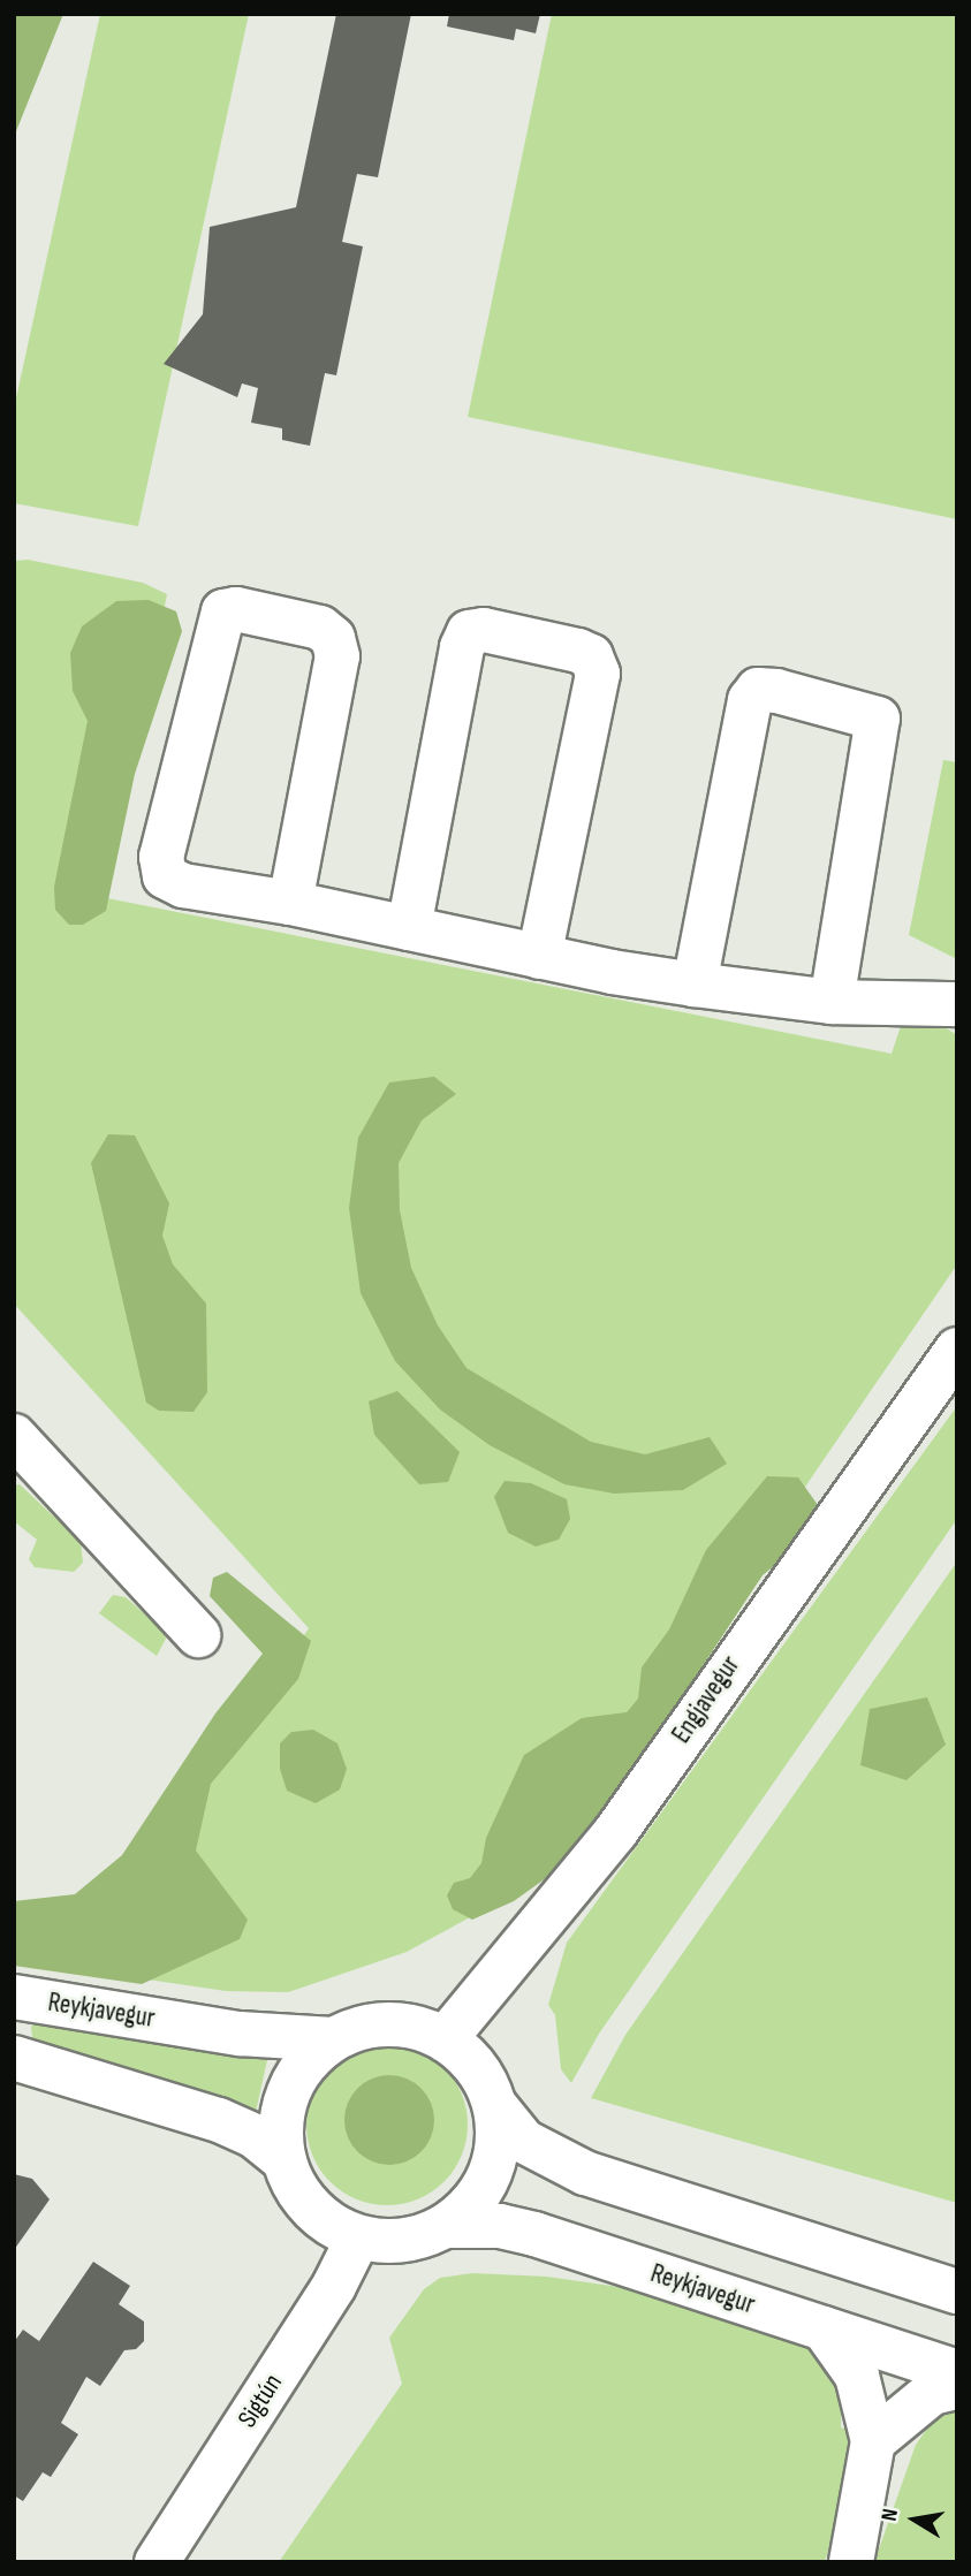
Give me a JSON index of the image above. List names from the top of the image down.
{
  "streets": {
    "street": ["Engjavegur", "Reykjavegur", "Sigtún"]
  },
  "crossings": [
    ["Engjavegur", "Reykjavegur"],
    ["Engjavegur", "Sigtún"],
    ["Reykjavegur", "Sigtún"]
  ],
  "north": "left"
}
